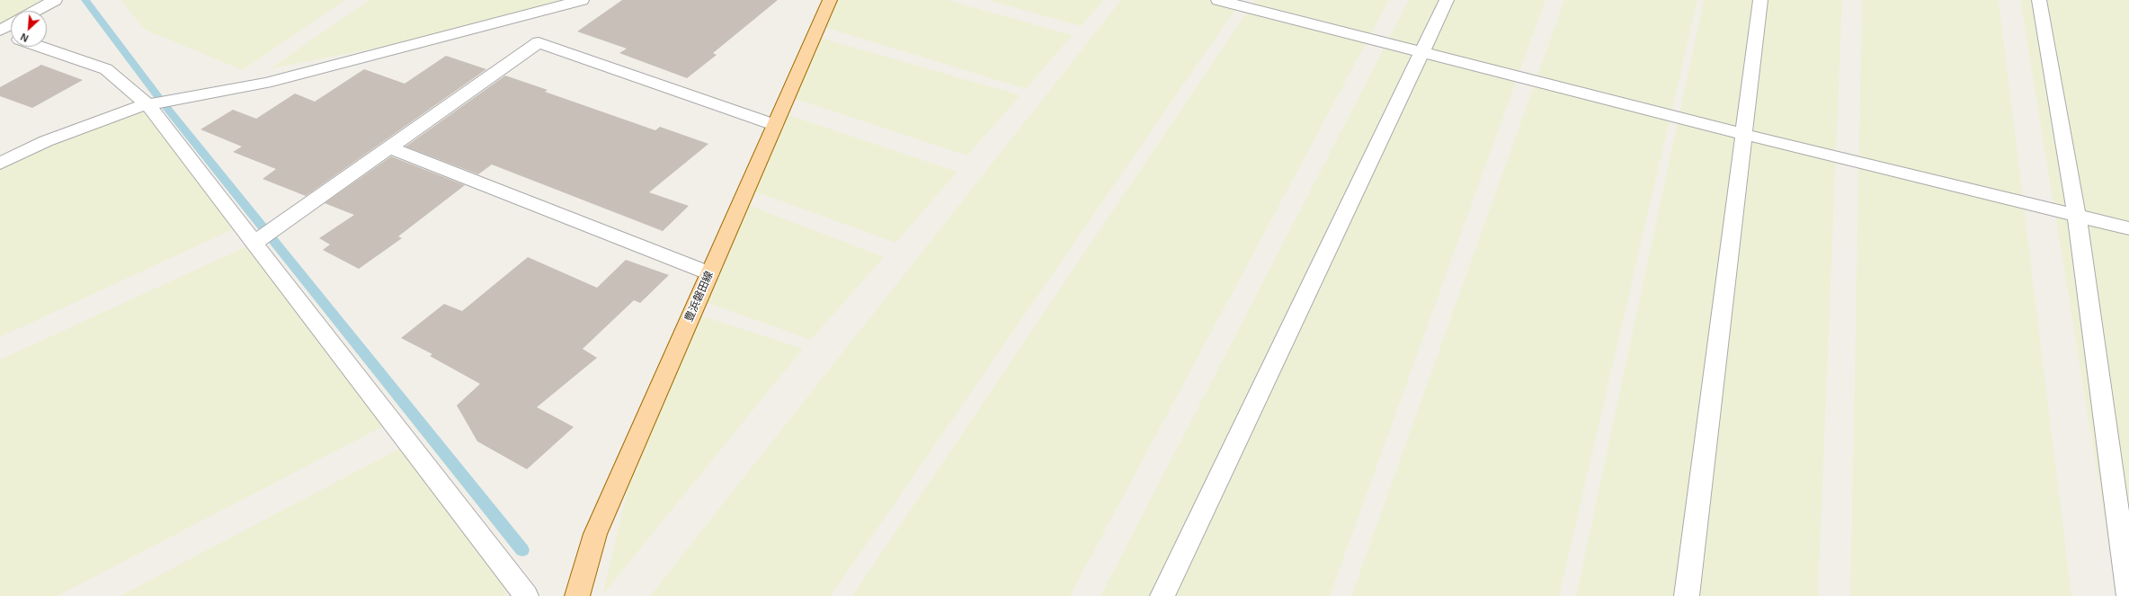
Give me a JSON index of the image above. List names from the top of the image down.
{
  "streets": {
    "main road": ["豊浜磐田線"]
  },
  "north": "bottom left"
}
